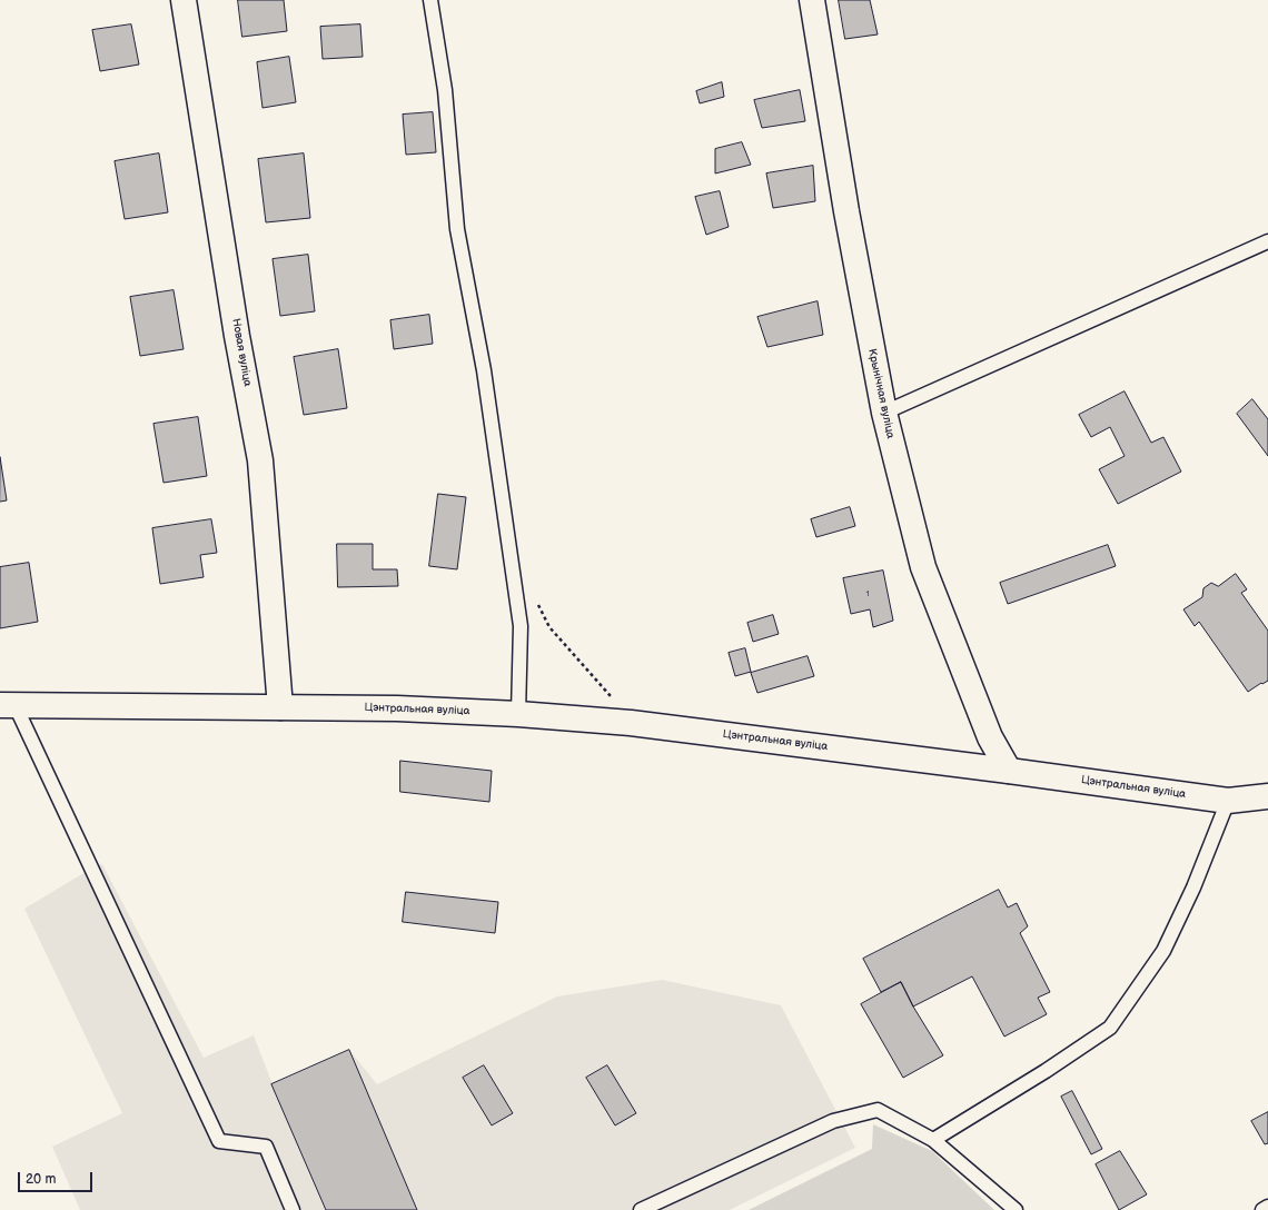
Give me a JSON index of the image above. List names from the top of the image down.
{
  "streets": {
    "street": ["Новая вуліца", "Крынічная вуліца", "Цэнтральная вуліца"]
  },
  "crossings": [
    ["Новая вуліца", "Цэнтральная вуліца"],
    ["Крынічная вуліца", "Цэнтральная вуліца"]
  ],
  "house_numbers": ["1"],
  "scale_bar": "20 m"
}
